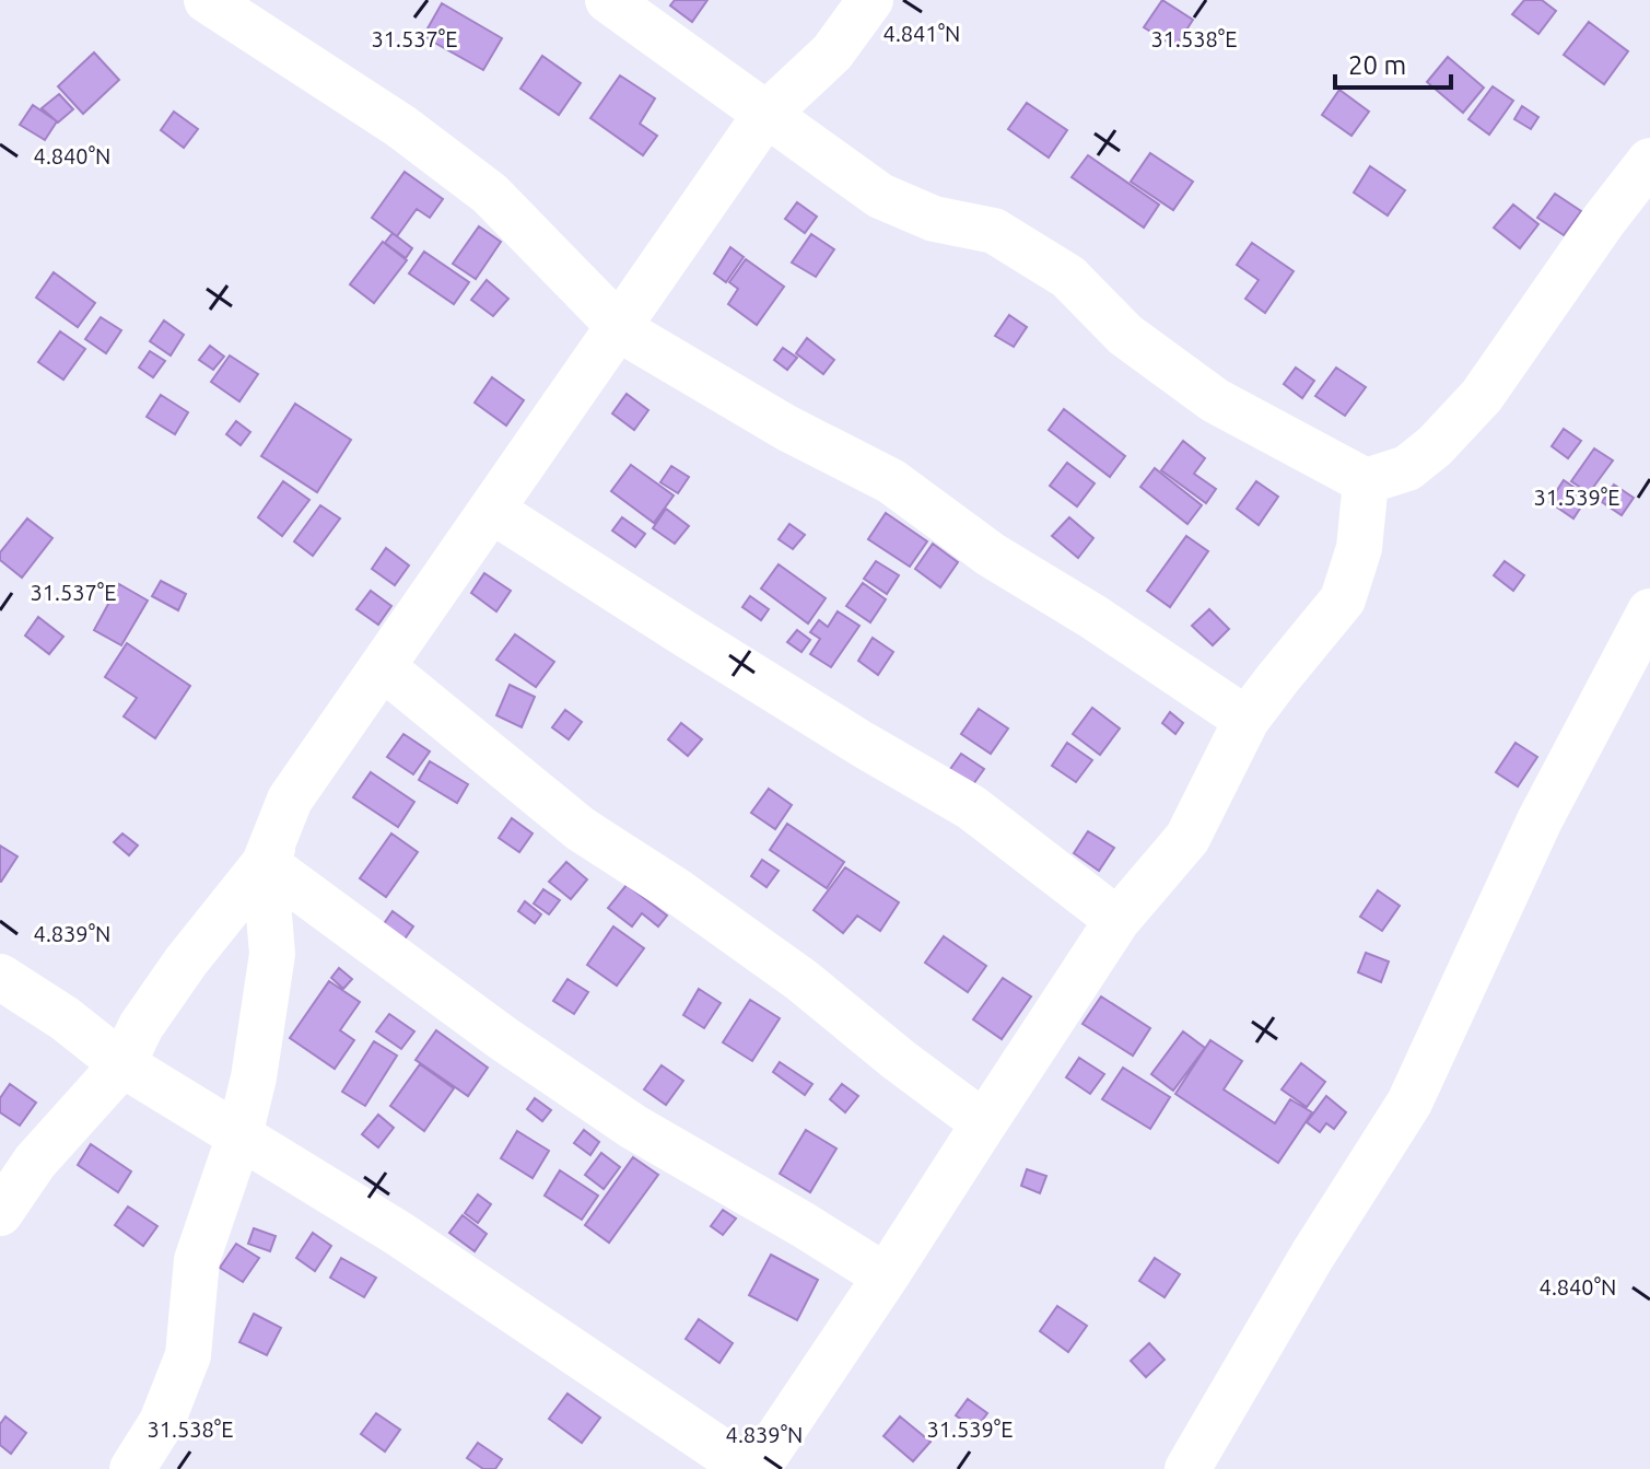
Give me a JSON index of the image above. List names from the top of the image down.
{
  "scale_bar": "20 m",
  "coordinates": [
    "4.841°N",
    "31.537°E",
    "31.538°E",
    "4.840°N",
    "31.539°E",
    "4.839°N"
  ]
}
